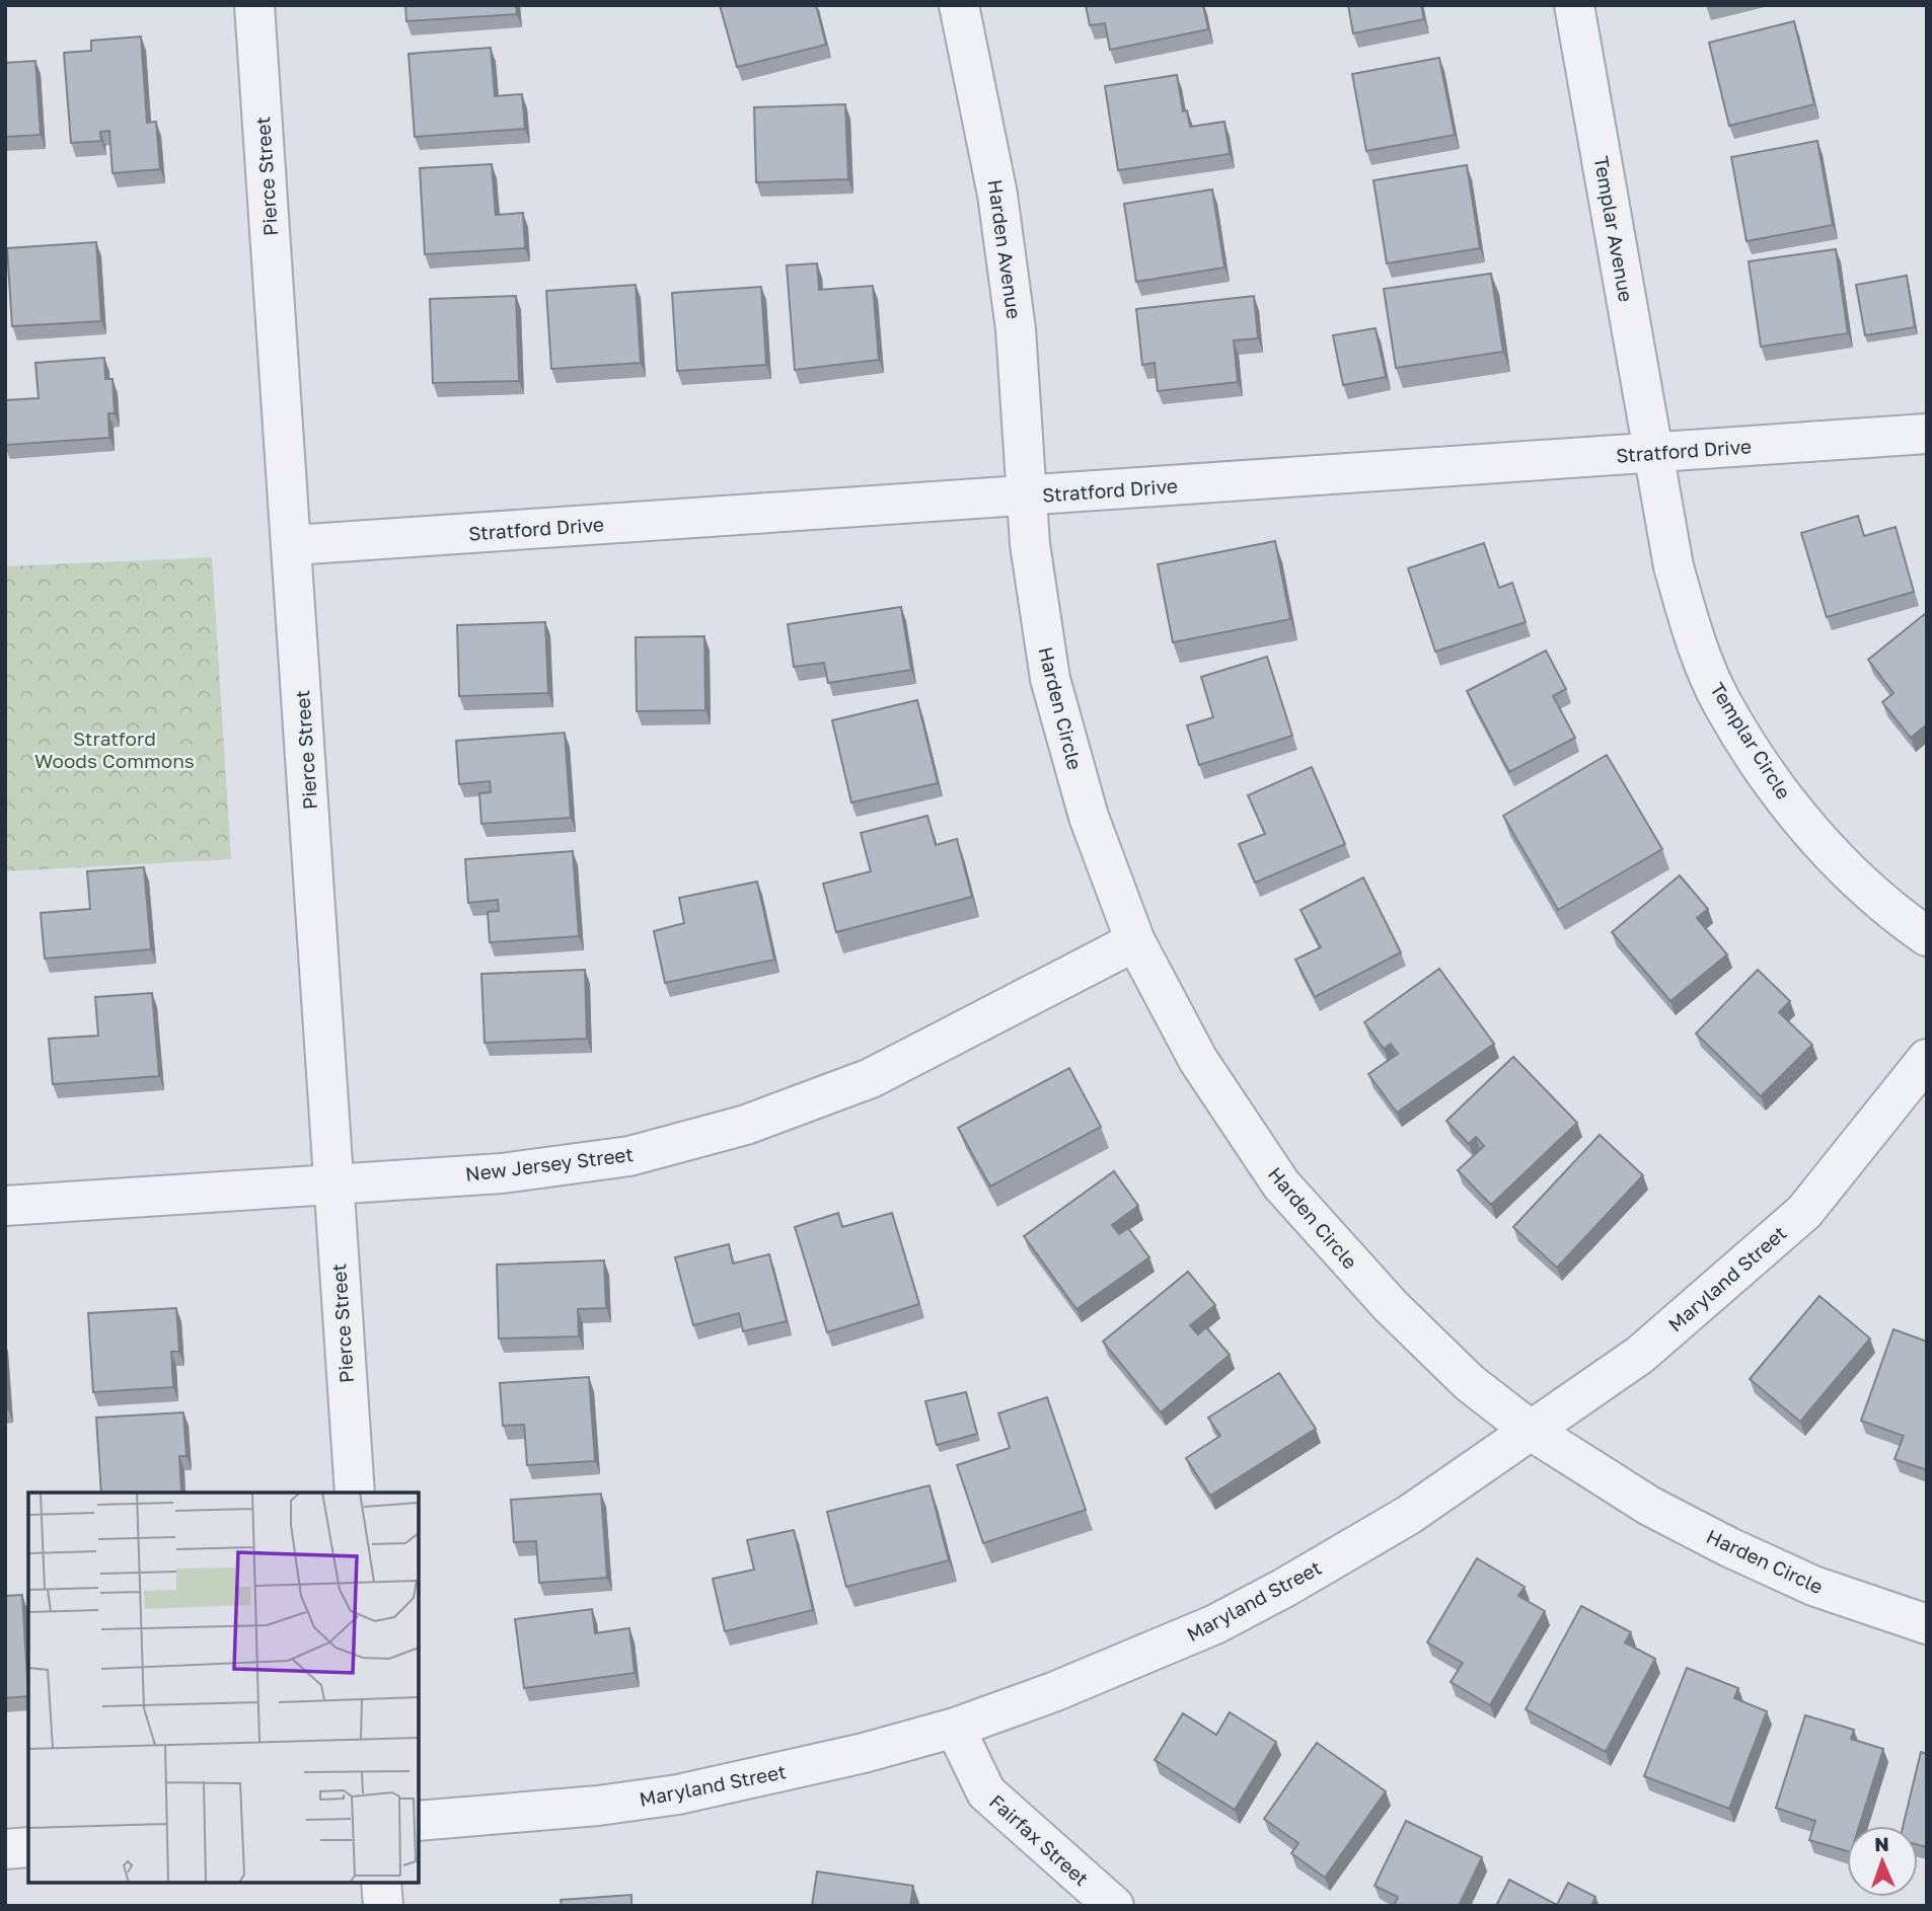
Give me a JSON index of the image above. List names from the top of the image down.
{
  "streets": {
    "street": [
      "Pierce Street",
      "Templar Avenue",
      "Harden Avenue",
      "Stratford Drive",
      "Harden Circle",
      "Templar Circle",
      "New Jersey Street",
      "Maryland Street",
      "Fairfax Street"
    ]
  },
  "crossings": [
    ["Pierce Street", "Stratford Drive"],
    ["Pierce Street", "New Jersey Street"],
    ["Templar Avenue", "Stratford Drive"],
    ["Templar Avenue", "Templar Circle"],
    ["Harden Avenue", "Stratford Drive"],
    ["Harden Avenue", "Harden Circle"],
    ["Stratford Drive", "Harden Circle"],
    ["Stratford Drive", "Templar Circle"],
    ["Harden Circle", "New Jersey Street"],
    ["Harden Circle", "Maryland Street"],
    ["Maryland Street", "Fairfax Street"]
  ],
  "parks": ["Stratford Woods Commons"],
  "north": "top"
}
